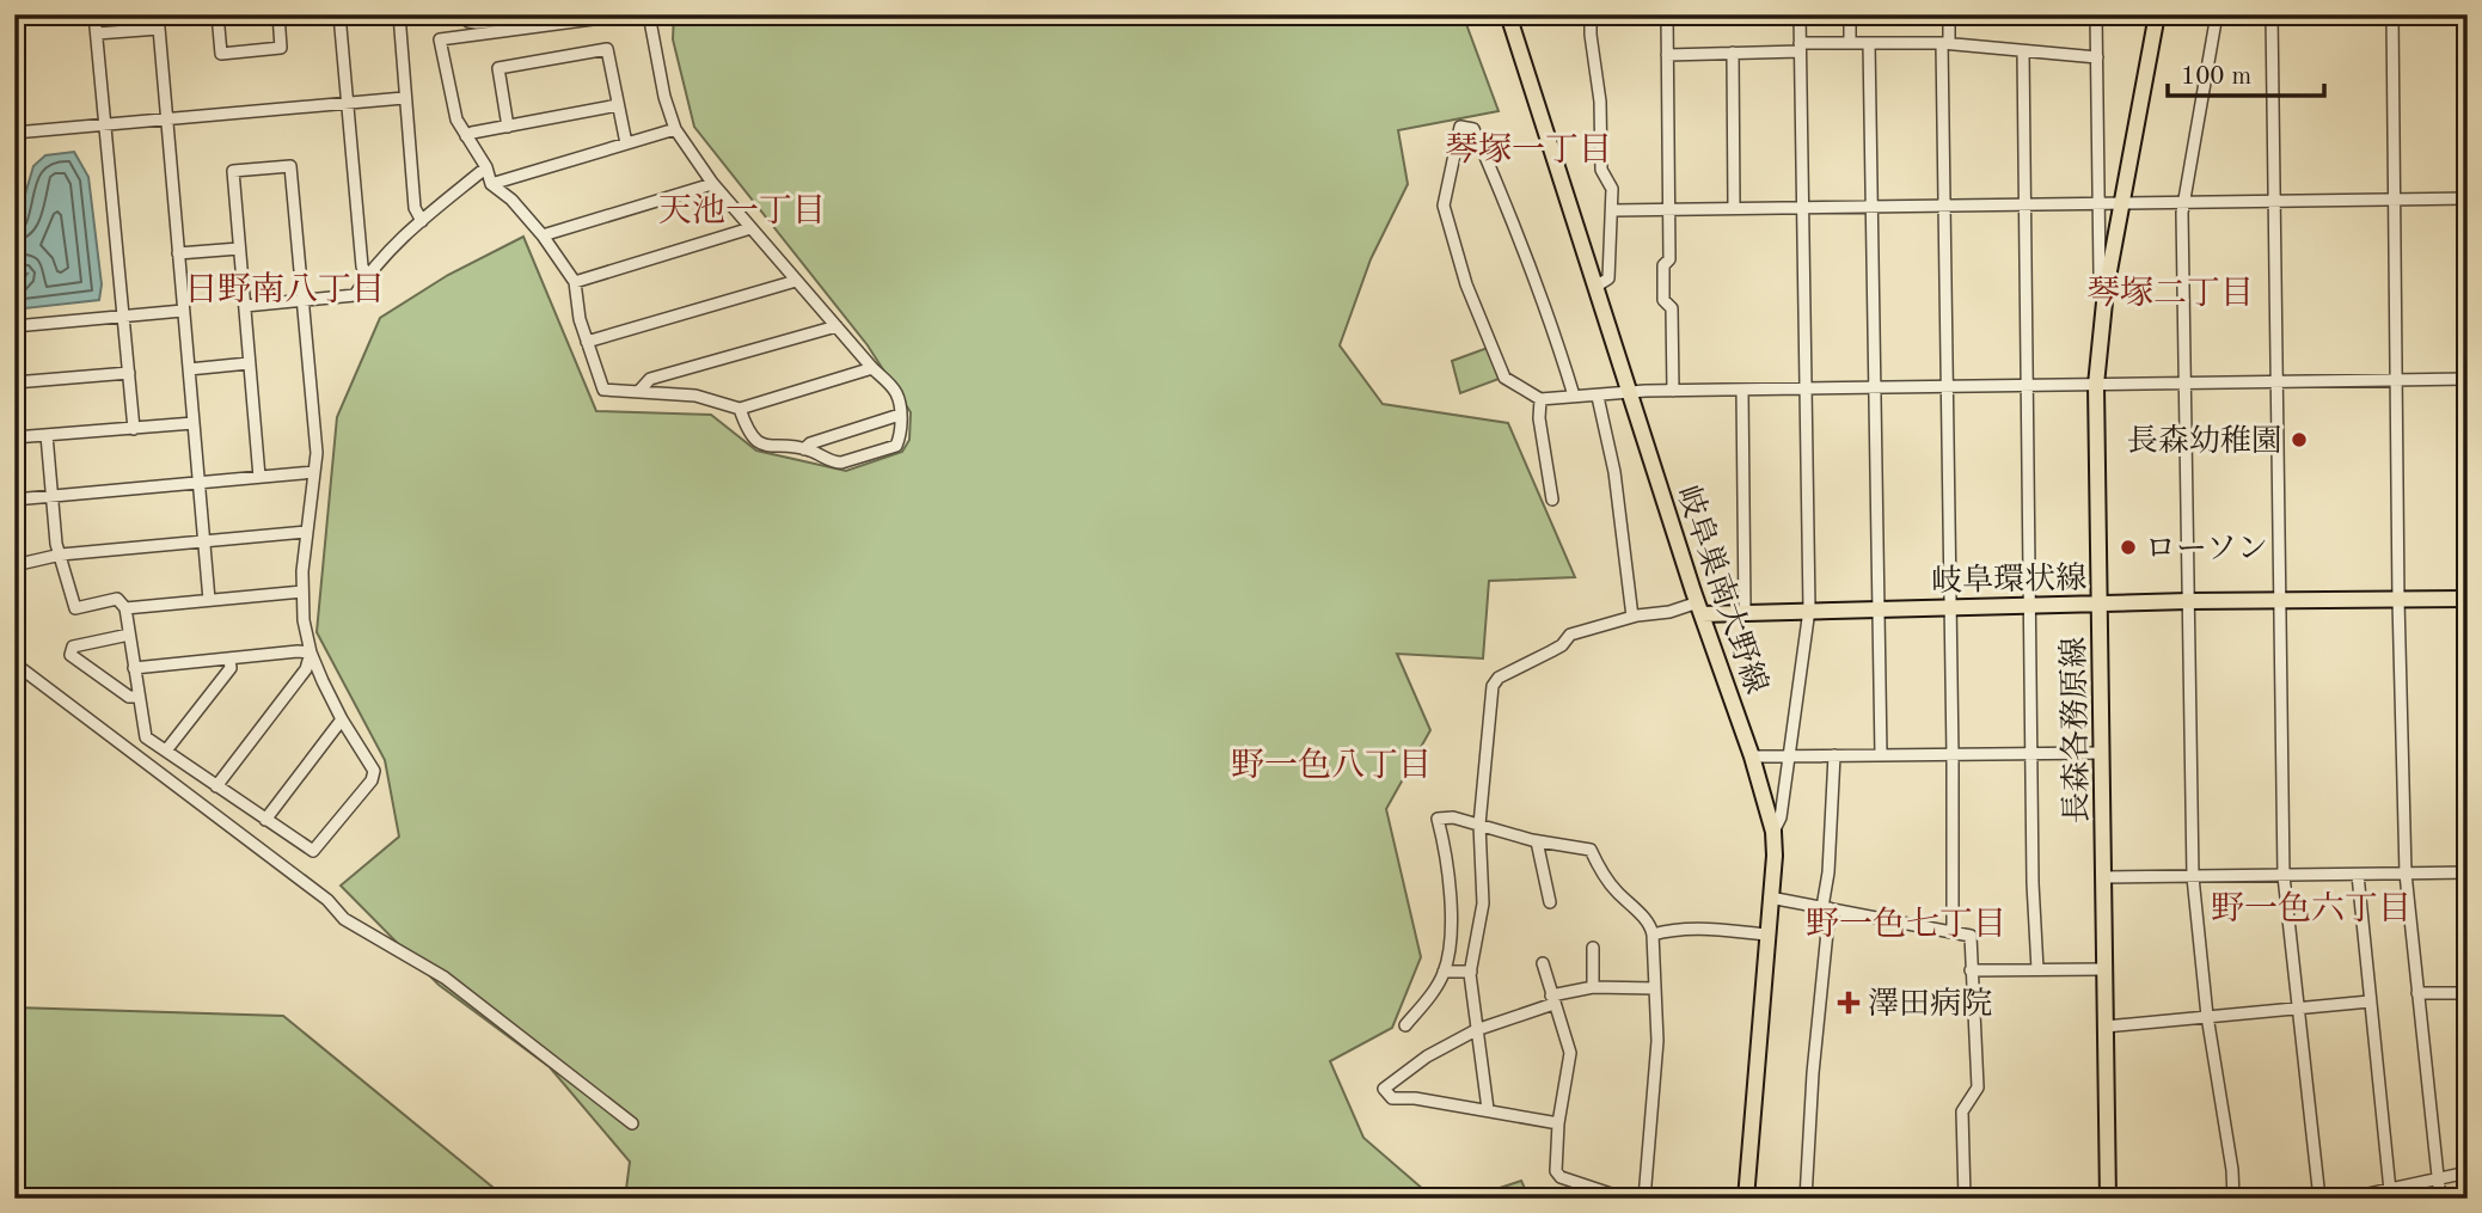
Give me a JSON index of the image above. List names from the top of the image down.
{
  "streets": {
    "main road": ["岐阜環状線", "岐阜巣南大野線", "長森各務原線"]
  },
  "crossings": [
    ["岐阜環状線", "岐阜巣南大野線"],
    ["岐阜環状線", "長森各務原線"]
  ],
  "districts": [
    "琴塚一丁目",
    "天池一丁目",
    "日野南八丁目",
    "琴塚二丁目",
    "野一色八丁目",
    "野一色六丁目",
    "野一色七丁目"
  ],
  "places": {
    "other": ["長森幼稚園", "ローソン"],
    "health": ["澤田病院"]
  },
  "scale_bar": "100 m"
}
